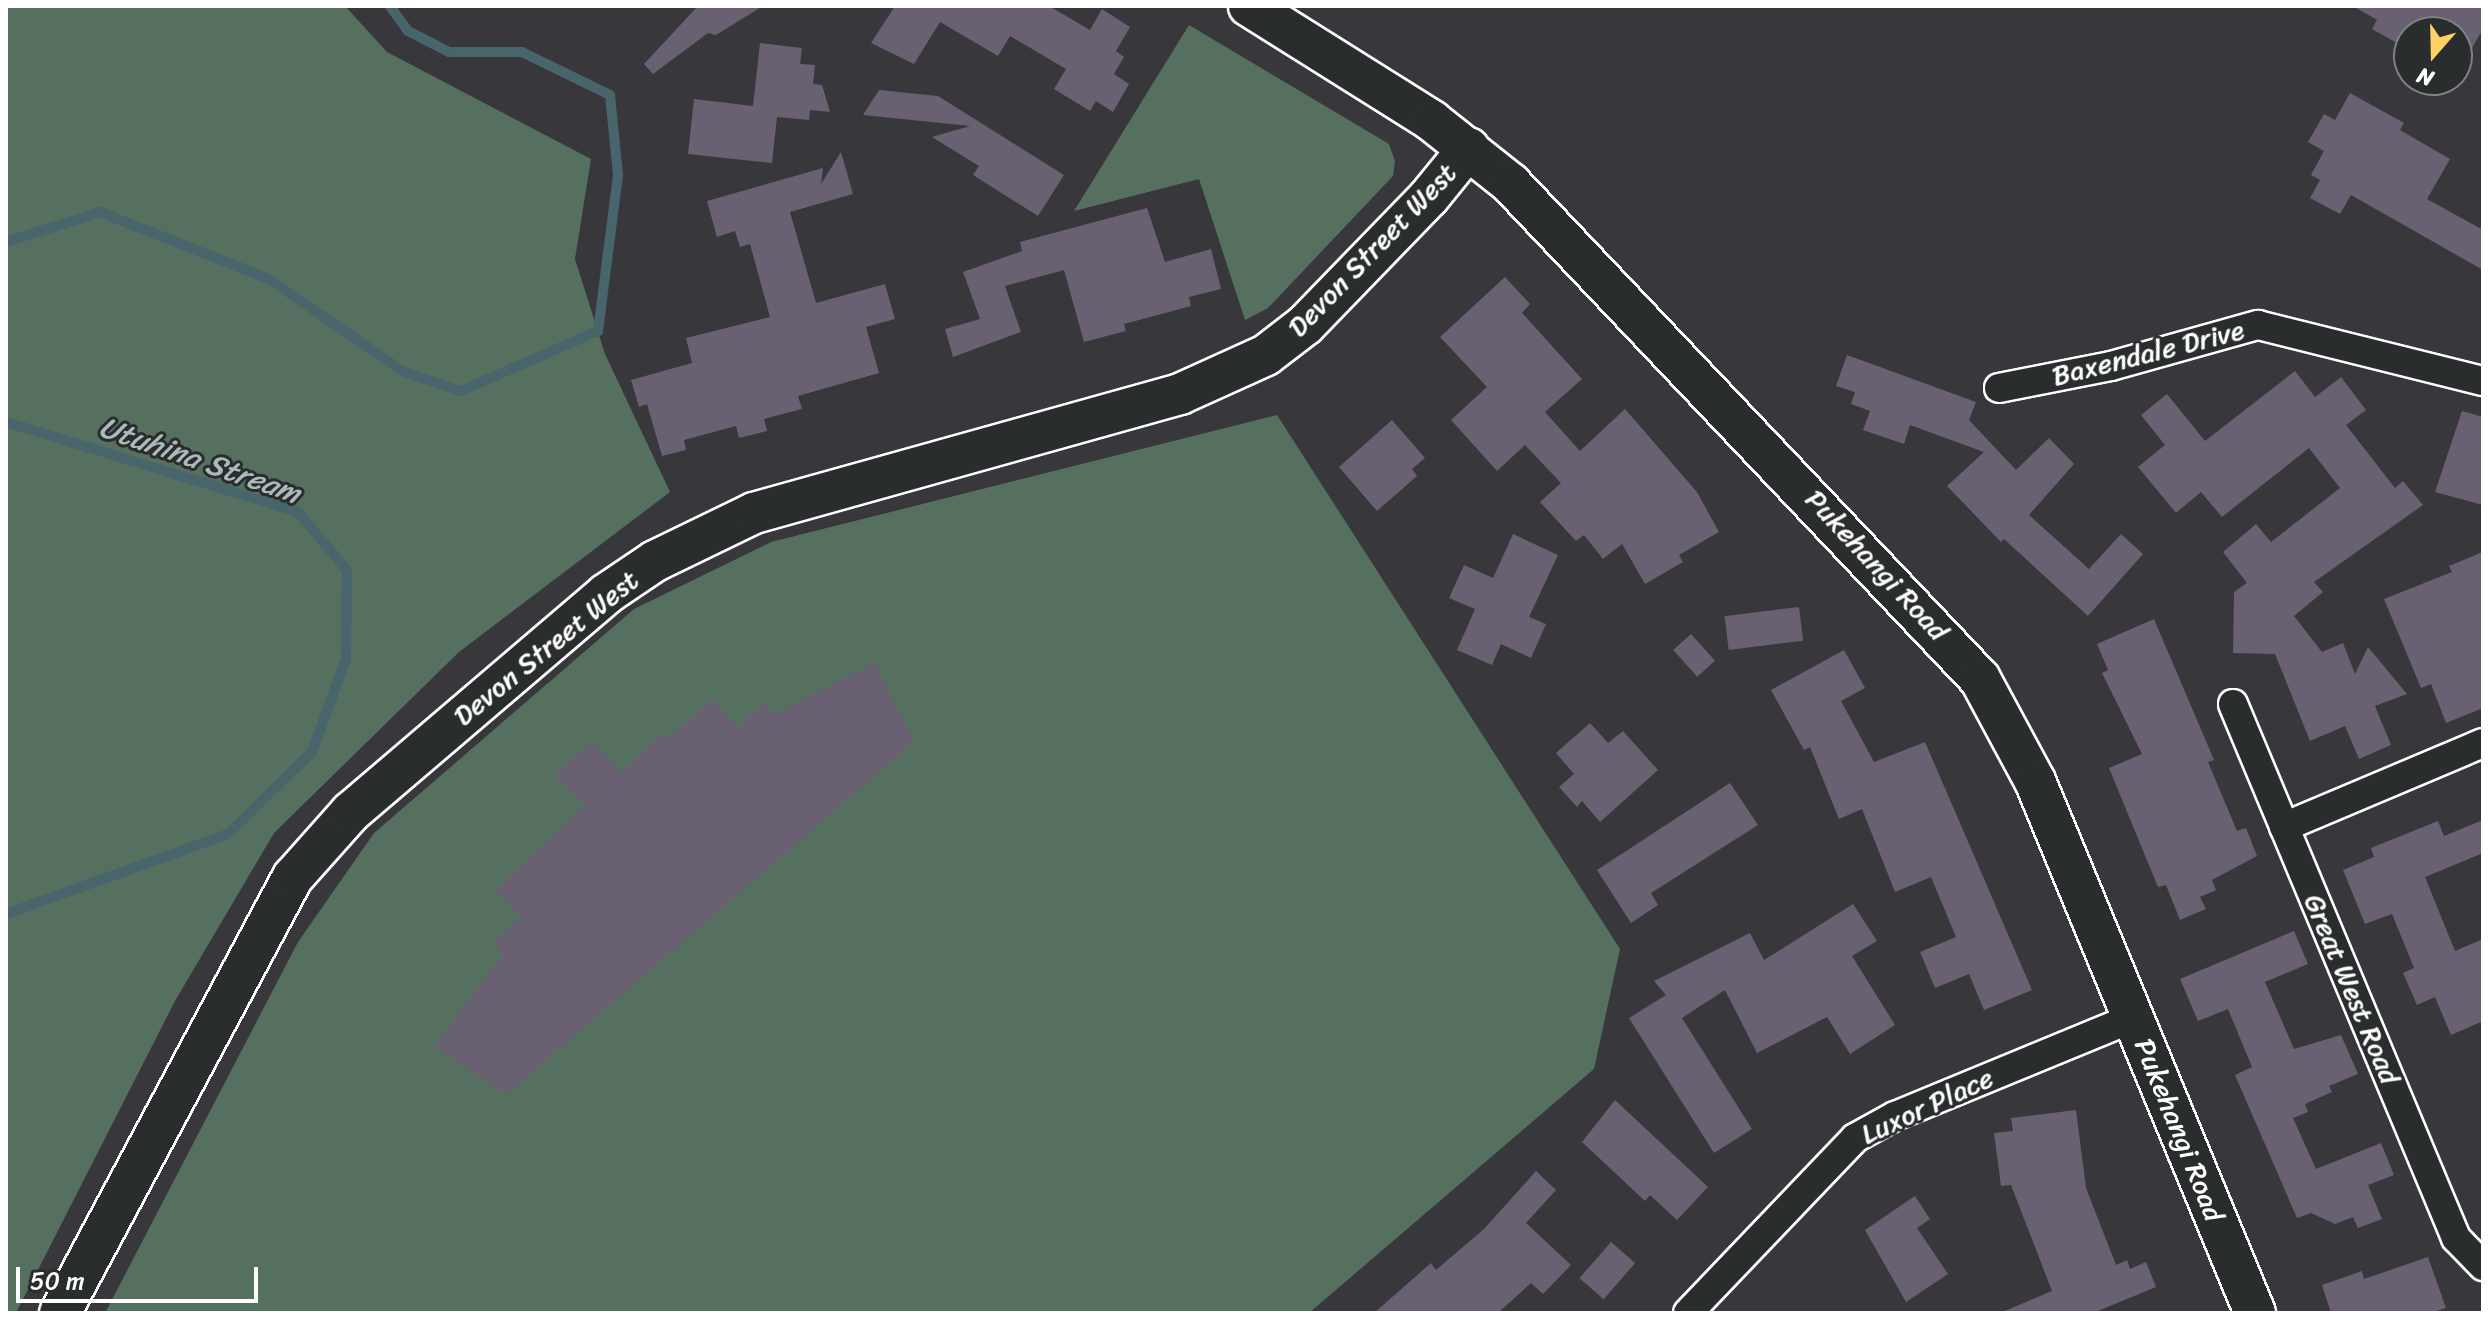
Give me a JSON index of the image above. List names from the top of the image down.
{
  "streets": {
    "main road": ["Devon Street West", "Pukehangi Road"],
    "street": ["Baxendale Drive", "Great West Road", "Luxor Place"]
  },
  "crossings": [
    ["Devon Street West", "Pukehangi Road"],
    ["Pukehangi Road", "Luxor Place"]
  ],
  "water": ["Utuhina Stream"],
  "scale_bar": "50 m",
  "north": "bottom"
}
